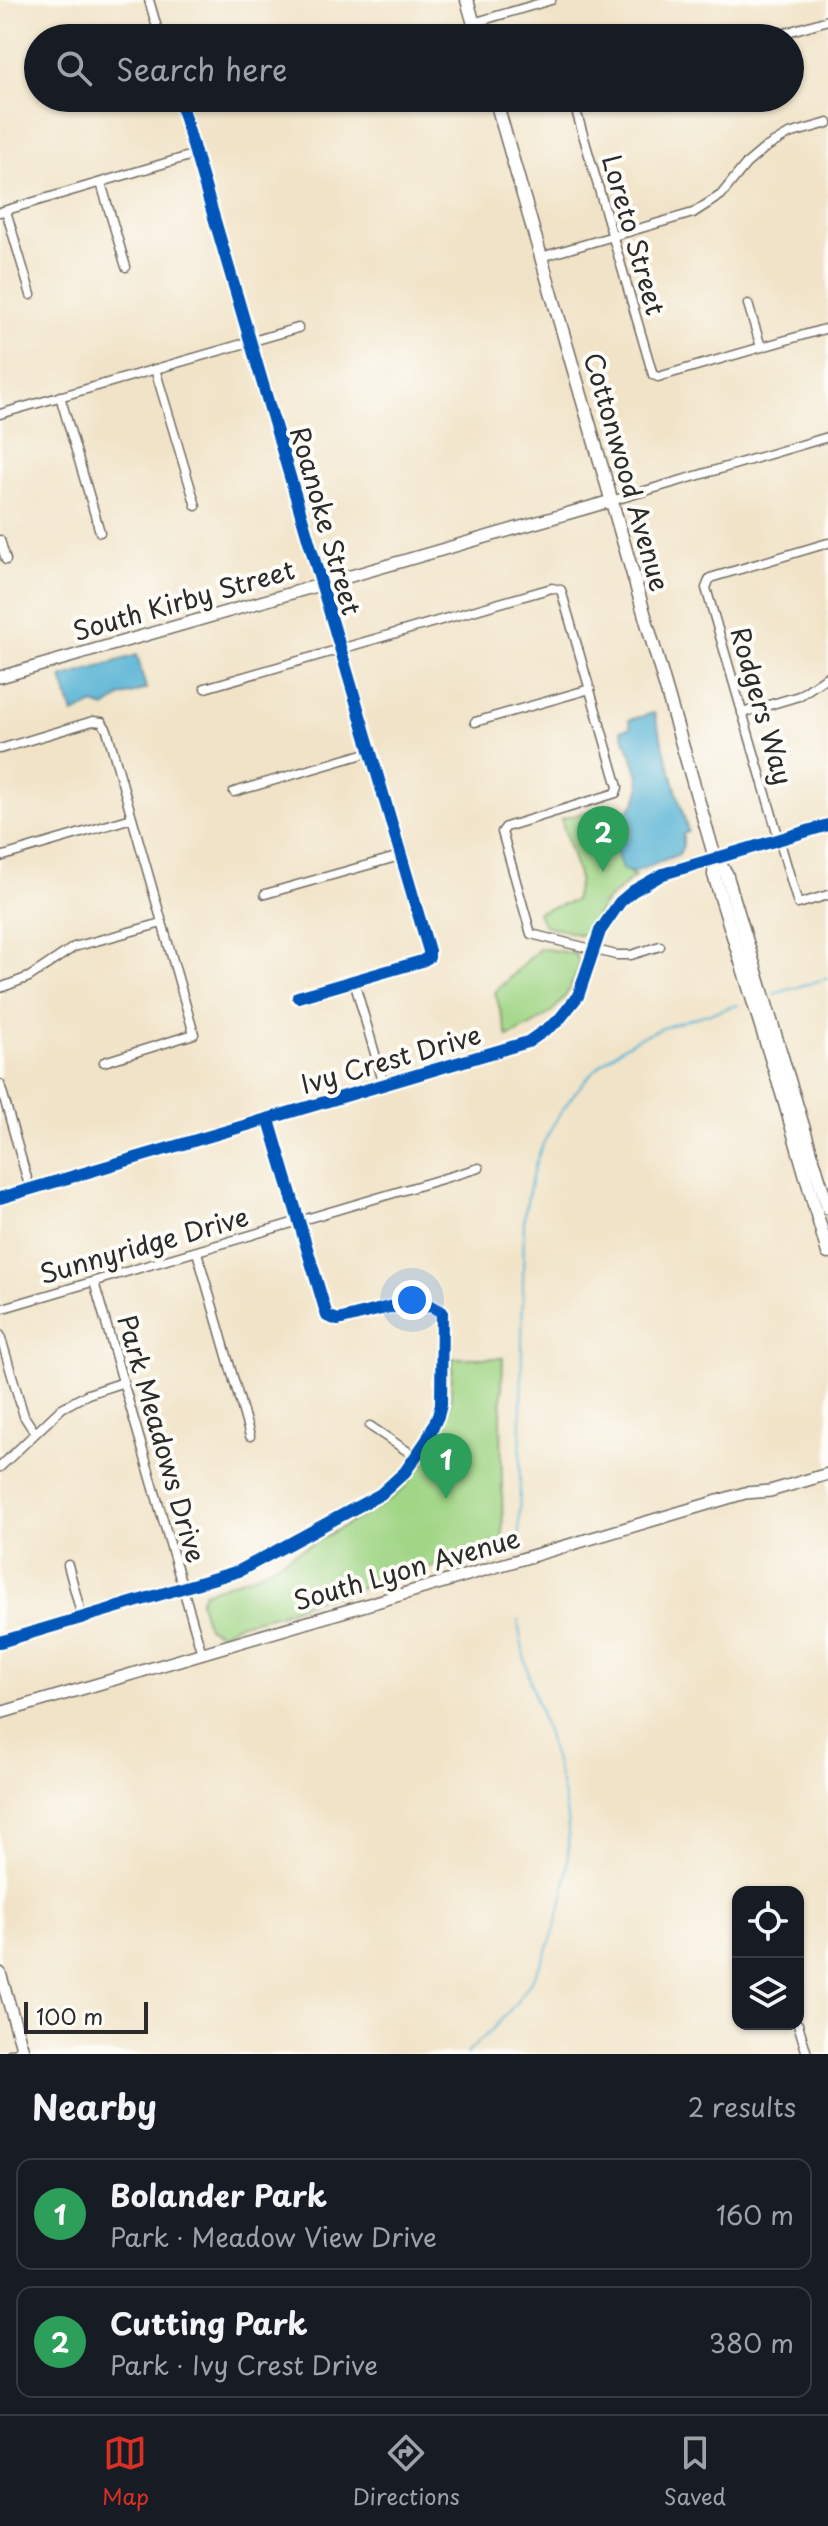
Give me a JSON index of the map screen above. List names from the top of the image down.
{
  "streets": {
    "main road": ["Cottonwood Avenue"],
    "street": [
      "Loreto Street",
      "Roanoke Street",
      "South Kirby Street",
      "Rodgers Way",
      "Ivy Crest Drive",
      "Sunnyridge Drive",
      "Park Meadows Drive",
      "South Lyon Avenue"
    ]
  },
  "crossings": [
    ["Cottonwood Avenue", "South Kirby Street"],
    ["Cottonwood Avenue", "Ivy Crest Drive"],
    ["Roanoke Street", "South Kirby Street"],
    ["Rodgers Way", "Ivy Crest Drive"],
    ["Sunnyridge Drive", "Park Meadows Drive"],
    ["Park Meadows Drive", "South Lyon Avenue"]
  ],
  "scale_bar": "100 m",
  "page": {
    "search": "Search here",
    "pins": ["2", "1"],
    "scale": "100 m",
    "heading": ["Nearby", "2 results"],
    "list": [
      {
        "mark": "1",
        "name": "Bolander Park",
        "note": "Park · Meadow View Drive",
        "value": "160 m"
      },
      {
        "mark": "2",
        "name": "Cutting Park",
        "note": "Park · Ivy Crest Drive",
        "value": "380 m"
      }
    ],
    "nav": ["Map", "Directions", "Saved"]
  }
}
